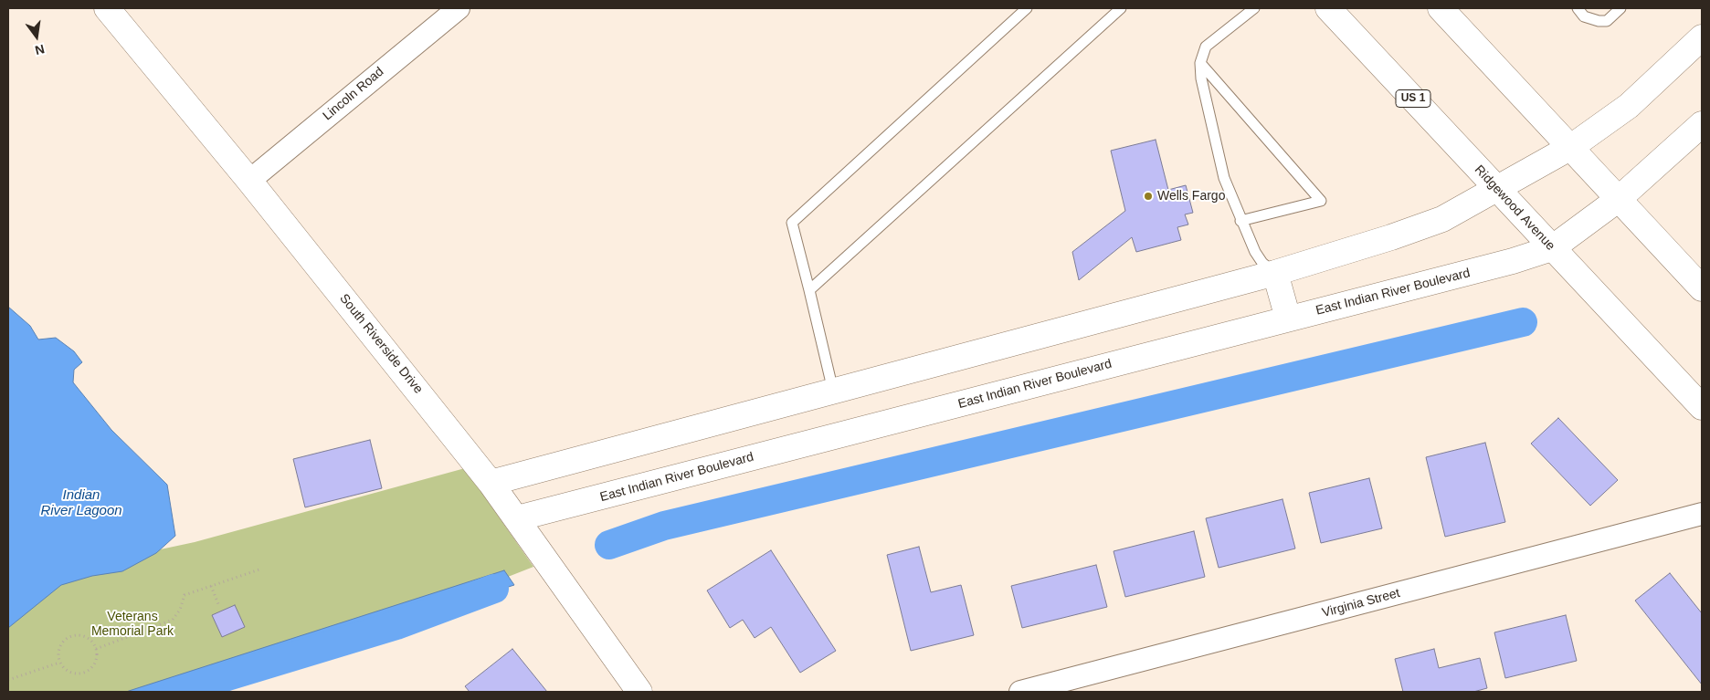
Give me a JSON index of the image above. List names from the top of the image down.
{
  "streets": {
    "street": [
      "Lincoln Road",
      "US 1",
      "Ridgewood Avenue",
      "East Indian River Boulevard",
      "South Riverside Drive",
      "Virginia Street"
    ]
  },
  "crossings": [
    ["Lincoln Road", "South Riverside Drive"],
    ["Ridgewood Avenue", "East Indian River Boulevard"],
    ["East Indian River Boulevard", "South Riverside Drive"]
  ],
  "water": ["Indian River Lagoon"],
  "parks": ["Veterans Memorial Park"],
  "places": ["Wells Fargo"],
  "north": "bottom"
}
